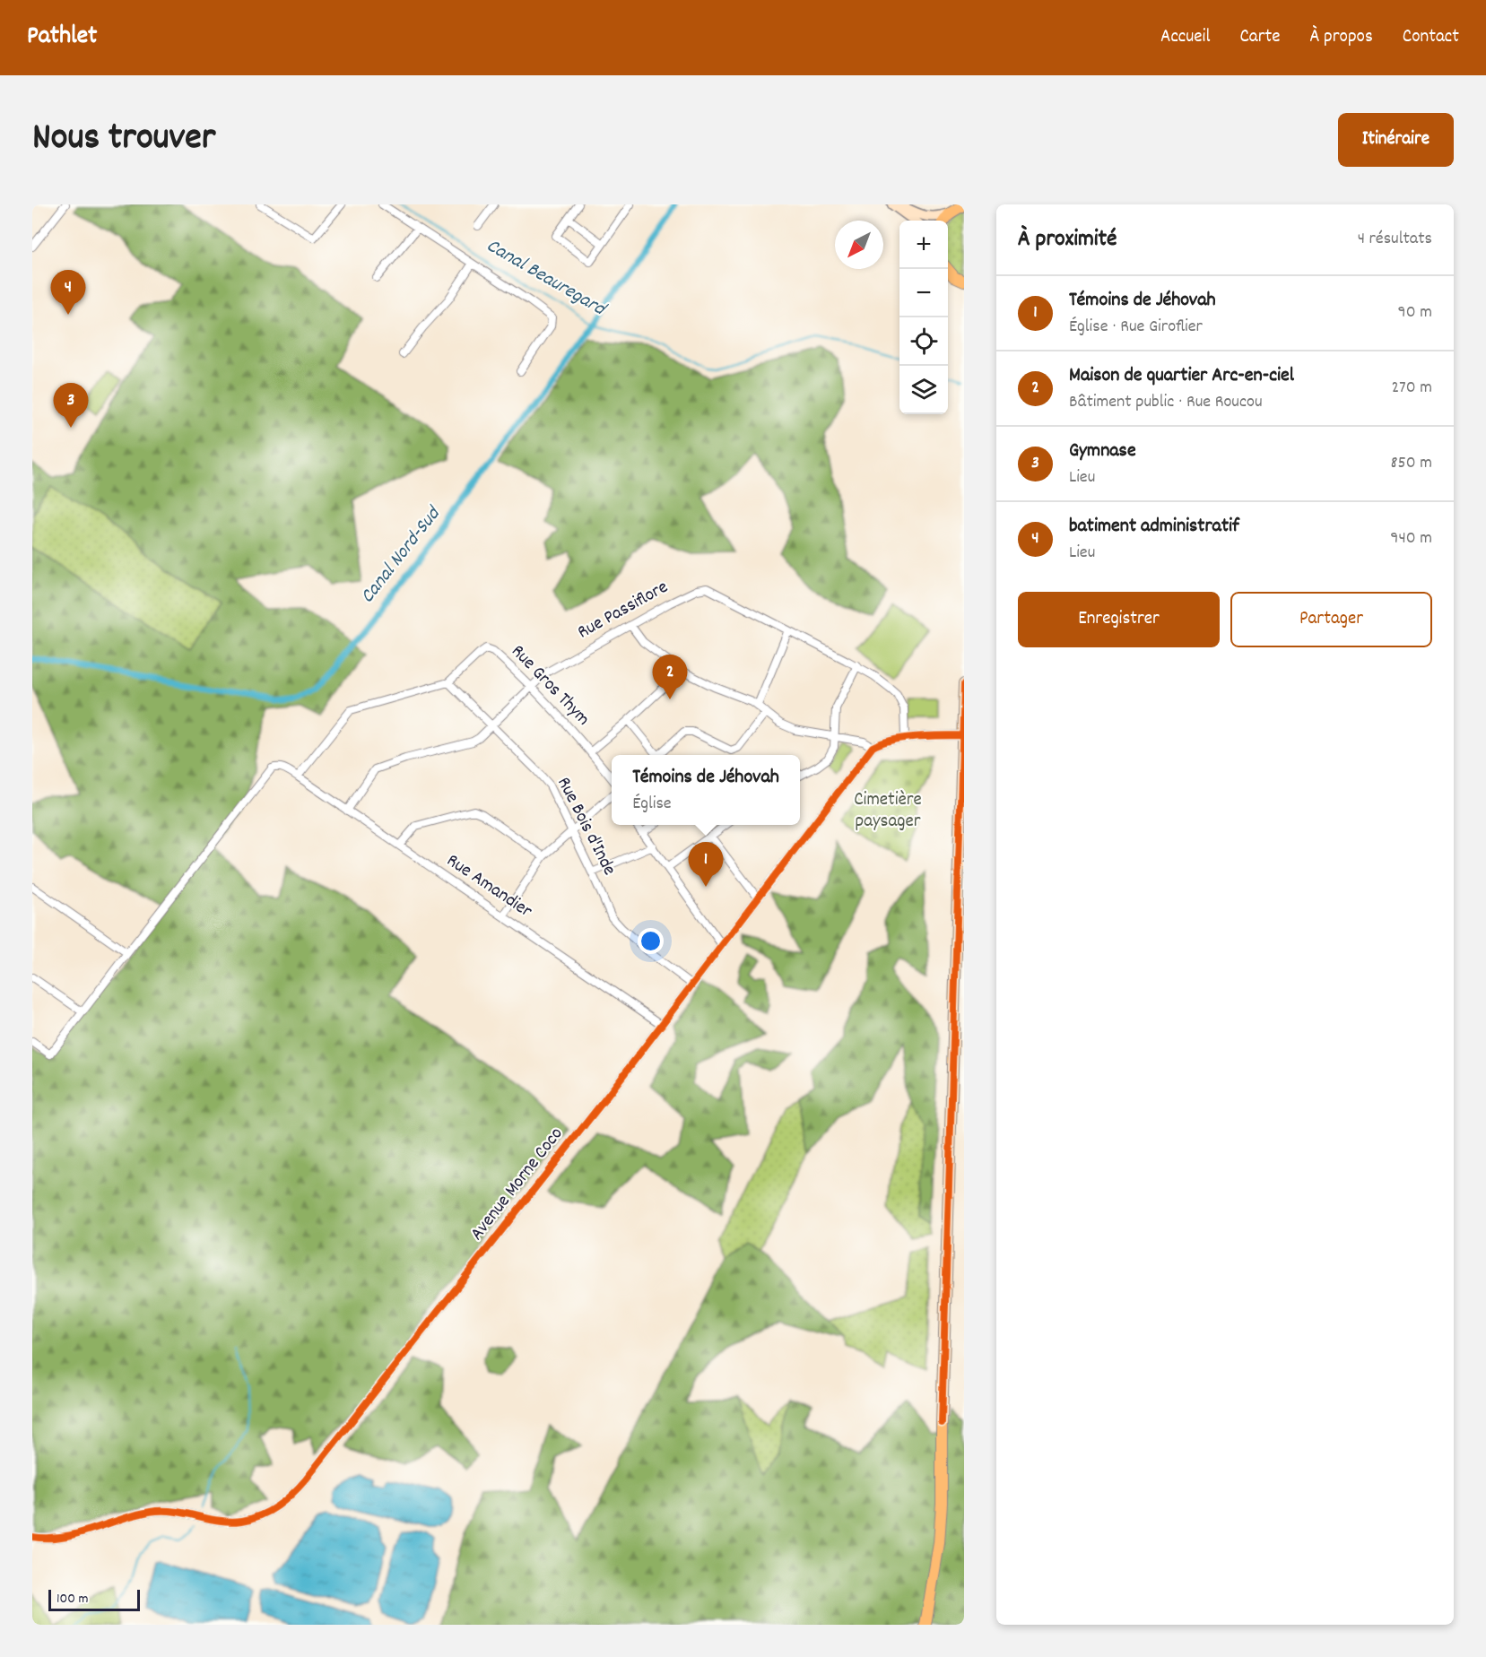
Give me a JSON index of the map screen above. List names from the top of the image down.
{
  "streets": {
    "street": [
      "Rue Passiflore",
      "Rue Gros Thym",
      "Rue Bois d'Inde",
      "Rue Amandier",
      "Avenue Morne Coco"
    ]
  },
  "crossings": [
    ["Rue Passiflore", "Rue Gros Thym"],
    ["Rue Passiflore", "Rue Bois d'Inde"],
    ["Rue Passiflore", "Rue Amandier"],
    ["Rue Gros Thym", "Rue Bois d'Inde"],
    ["Rue Gros Thym", "Rue Amandier"],
    ["Rue Bois d'Inde", "Avenue Morne Coco"],
    ["Rue Amandier", "Avenue Morne Coco"]
  ],
  "water": ["Canal Beauregard", "Canal Nord-Sud"],
  "parks": ["Cimetière paysager"],
  "scale_bar": "100 m",
  "north": "bottom left",
  "page": {
    "header": "Pathlet",
    "nav": [
      "Accueil",
      "Carte",
      "À propos",
      "Contact"
    ],
    "title": "Nous trouver",
    "buttons": [
      "Itinéraire",
      ["Enregistrer", "Partager"]
    ],
    "heading": ["À proximité", "4 résultats"],
    "map_buttons": ["+", "−"],
    "pins": [
      "4",
      "3",
      "2",
      "1"
    ],
    "list": [
      {
        "mark": "1",
        "name": "Témoins de Jéhovah",
        "note": "Église · Rue Giroflier",
        "value": "90 m"
      },
      {
        "mark": "2",
        "name": "Maison de quartier Arc-en-ciel",
        "note": "Bâtiment public · Rue Roucou",
        "value": "270 m"
      },
      {
        "mark": "3",
        "name": "Gymnase",
        "note": "Lieu",
        "value": "850 m"
      },
      {
        "mark": "4",
        "name": "batiment administratif",
        "note": "Lieu",
        "value": "940 m"
      }
    ],
    "popup": ["Témoins de Jéhovah", "Église"],
    "scale": "100 m"
  }
}
